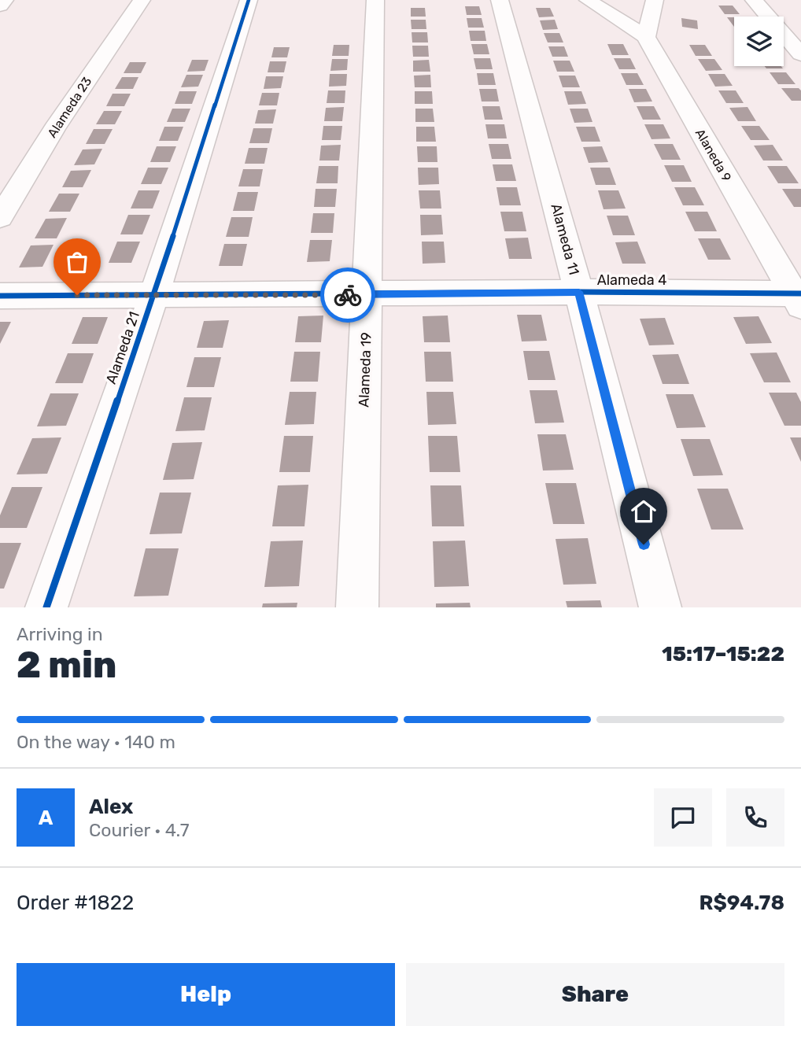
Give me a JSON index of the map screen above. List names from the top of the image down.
{
  "streets": {
    "street": [
      "Alameda 23",
      "Alaneda 9",
      "Alameda 11",
      "Alameda 4",
      "Alameda 21",
      "Alameda 19"
    ]
  },
  "crossings": [
    ["Alaneda 9", "Alameda 4"],
    ["Alameda 11", "Alameda 4"],
    ["Alameda 4", "Alameda 21"],
    ["Alameda 4", "Alameda 19"]
  ],
  "page": {
    "heading": ["2 min", "Arriving in", "15:17–15:22"],
    "panel": [
      "Alex",
      "Courier · 4.7",
      "Order #1822",
      "R$94.78"
    ],
    "bar": "On the way · 140 m",
    "round": "A",
    "buttons": ["Help", "Share"]
  }
}
